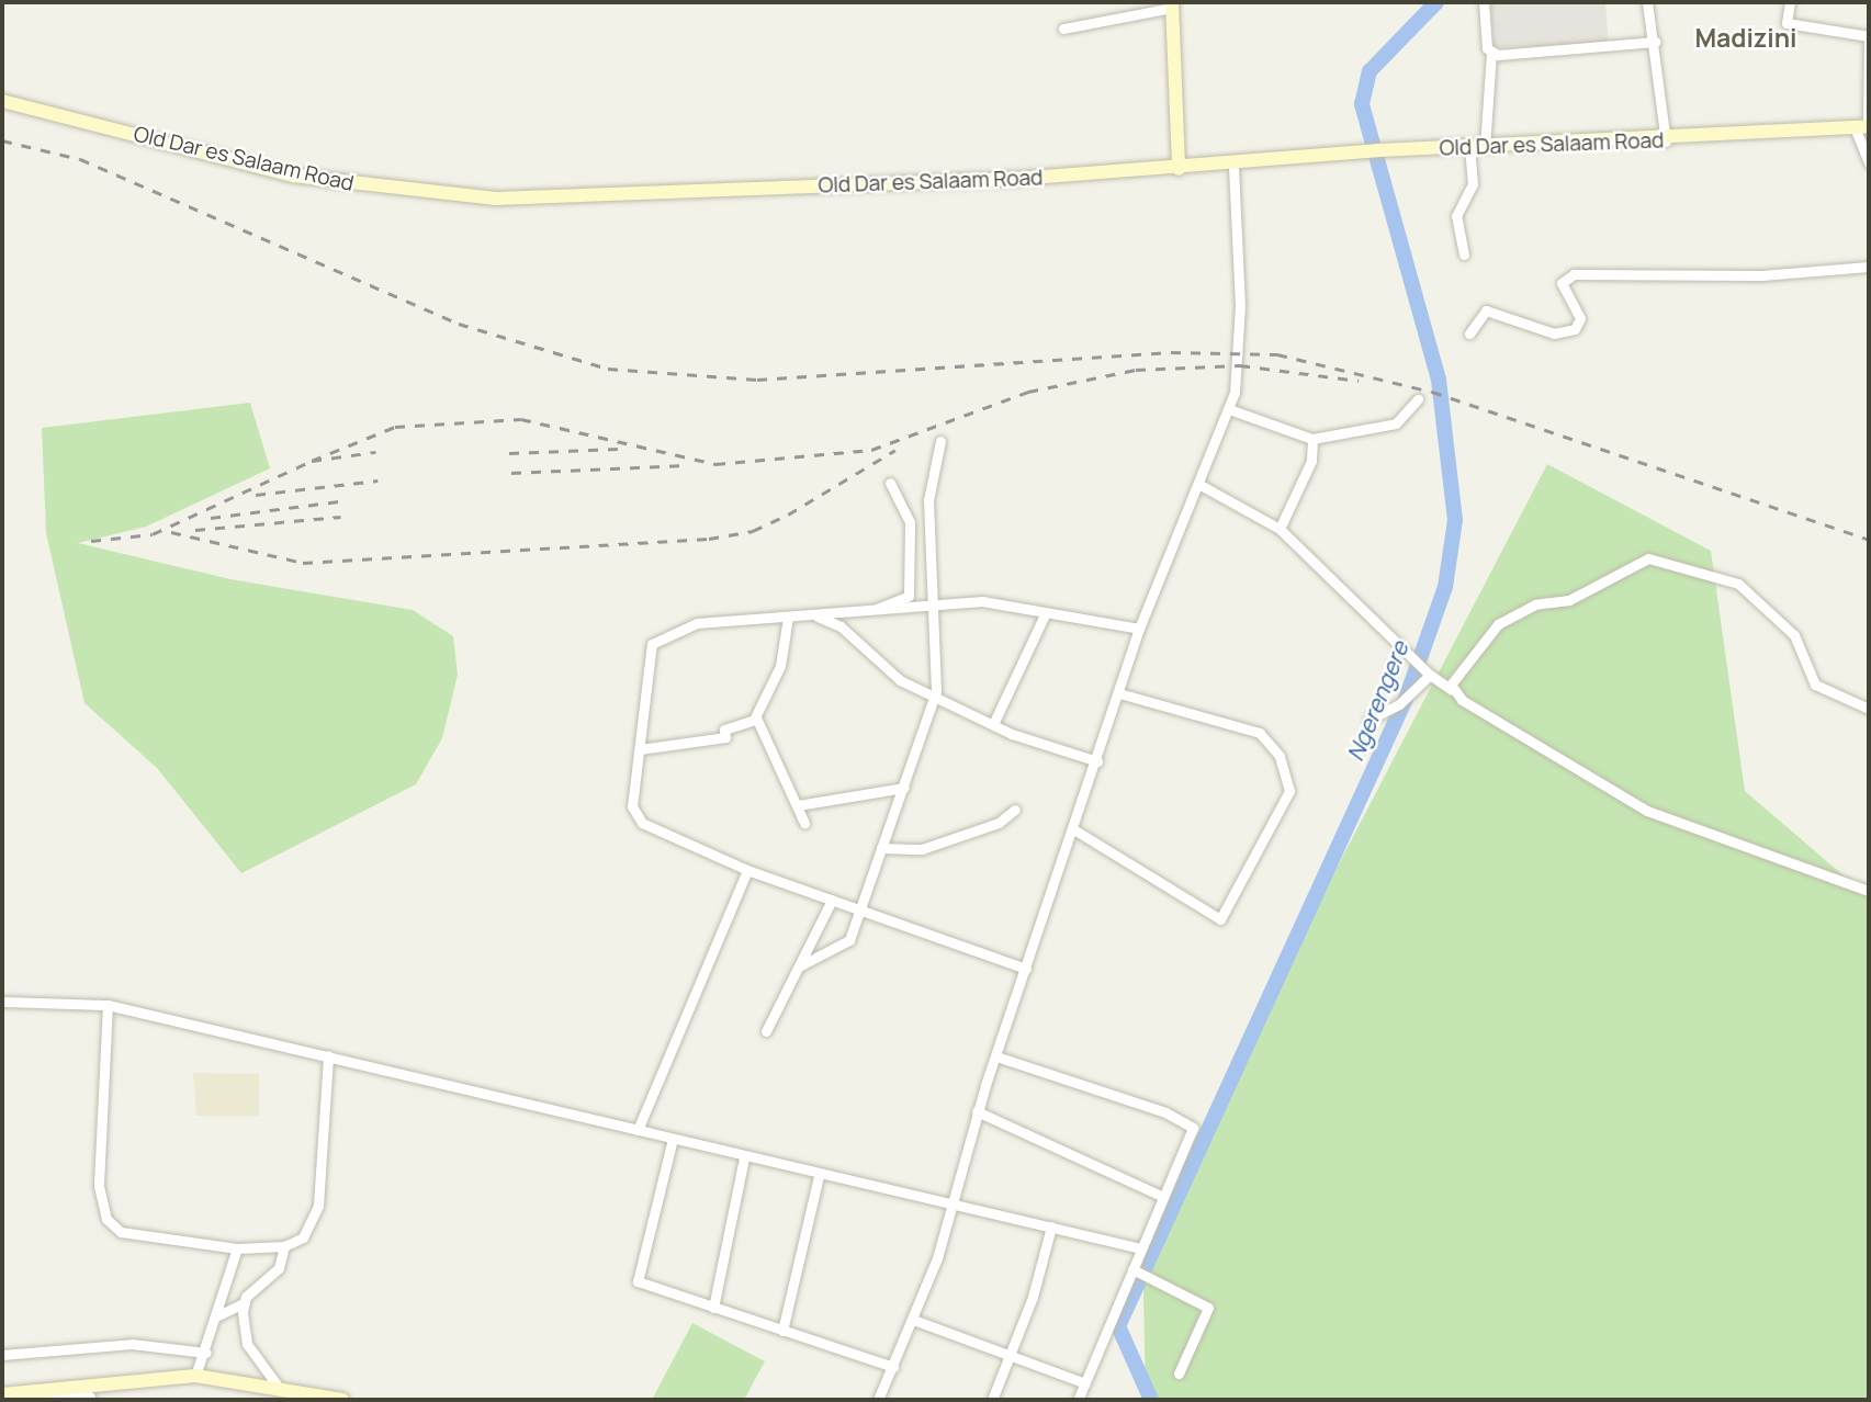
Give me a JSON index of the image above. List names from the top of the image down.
{
  "streets": {
    "main road": ["Old Dar es Salaam Road"]
  },
  "districts": ["Madizini"],
  "water": ["Ngerengere"]
}
